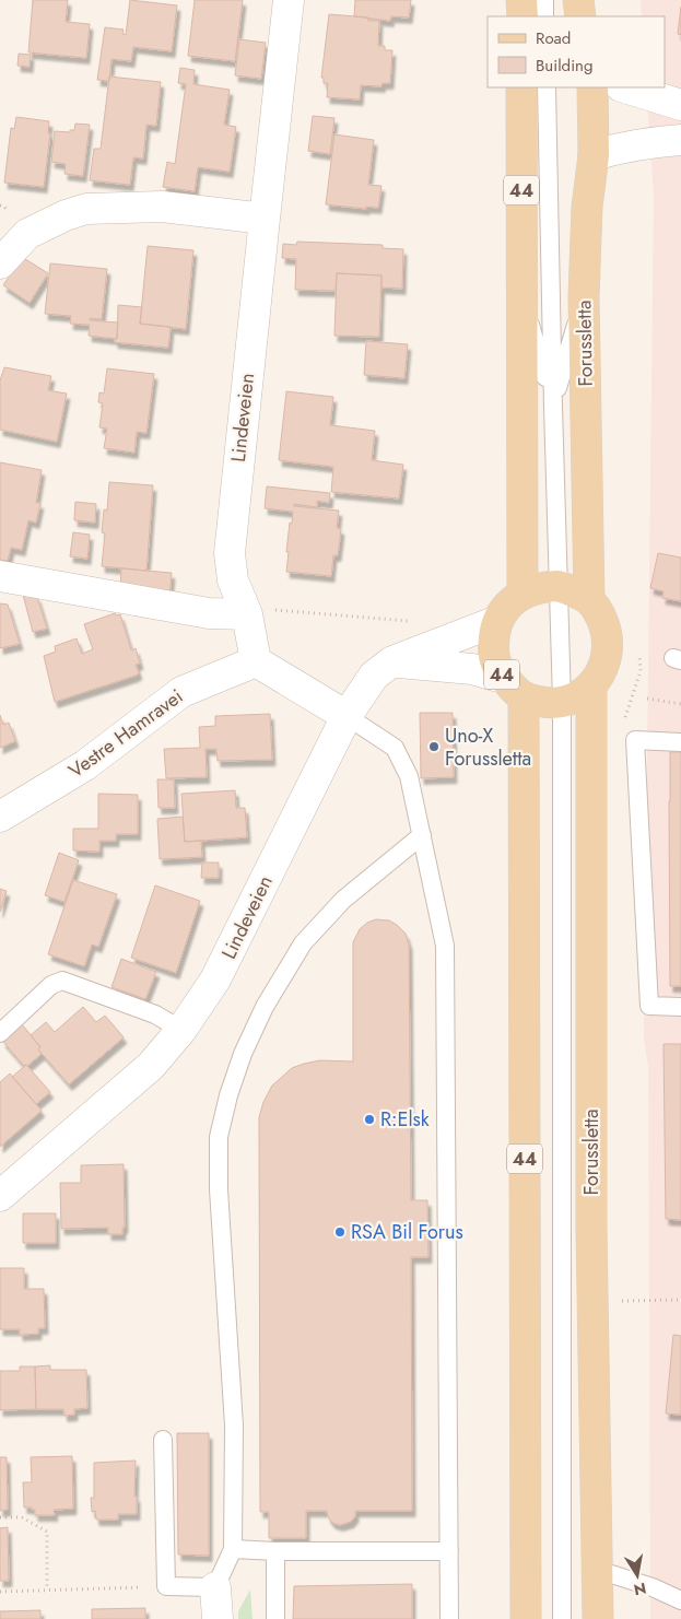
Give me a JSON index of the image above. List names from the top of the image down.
{
  "streets": {
    "main road": ["44", "Forussletta"],
    "street": ["Lindeveien", "Vestre Hamravei"]
  },
  "crossings": [
    ["44", "Lindeveien"],
    ["Lindeveien", "Vestre Hamravei"]
  ],
  "places": ["Uno-X Forussletta", "R:Elsk", "RSA Bil Forus"],
  "legend": ["Road", "Building"],
  "north": "bottom"
}
